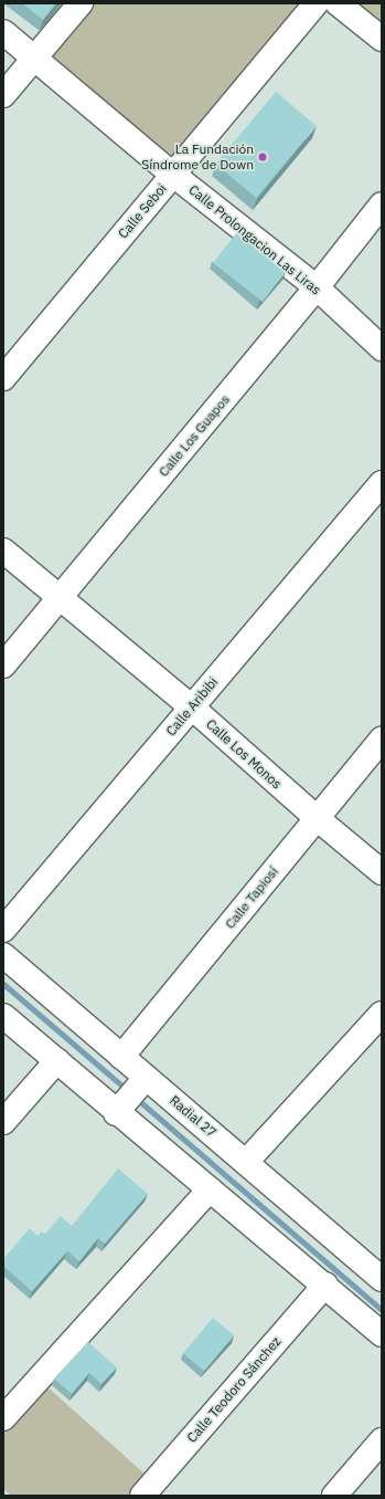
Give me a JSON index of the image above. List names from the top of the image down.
{
  "streets": {
    "street": [
      "Calle Seboi",
      "Calle Prolongacion Las Liras",
      "Calle Los Guapos",
      "Calle Aribibi",
      "Calle Los Monos",
      "Calle Tapiosí",
      "Radial 27",
      "Calle Teodoro Sánchez"
    ]
  },
  "crossings": [
    ["Calle Seboi", "Calle Prolongacion Las Liras"],
    ["Calle Prolongacion Las Liras", "Calle Los Guapos"],
    ["Calle Los Guapos", "Calle Los Monos"],
    ["Calle Aribibi", "Calle Los Monos"],
    ["Calle Los Monos", "Calle Tapiosí"],
    ["Calle Tapiosí", "Radial 27"]
  ],
  "places": ["La Fundación Síndrome de Down"]
}
